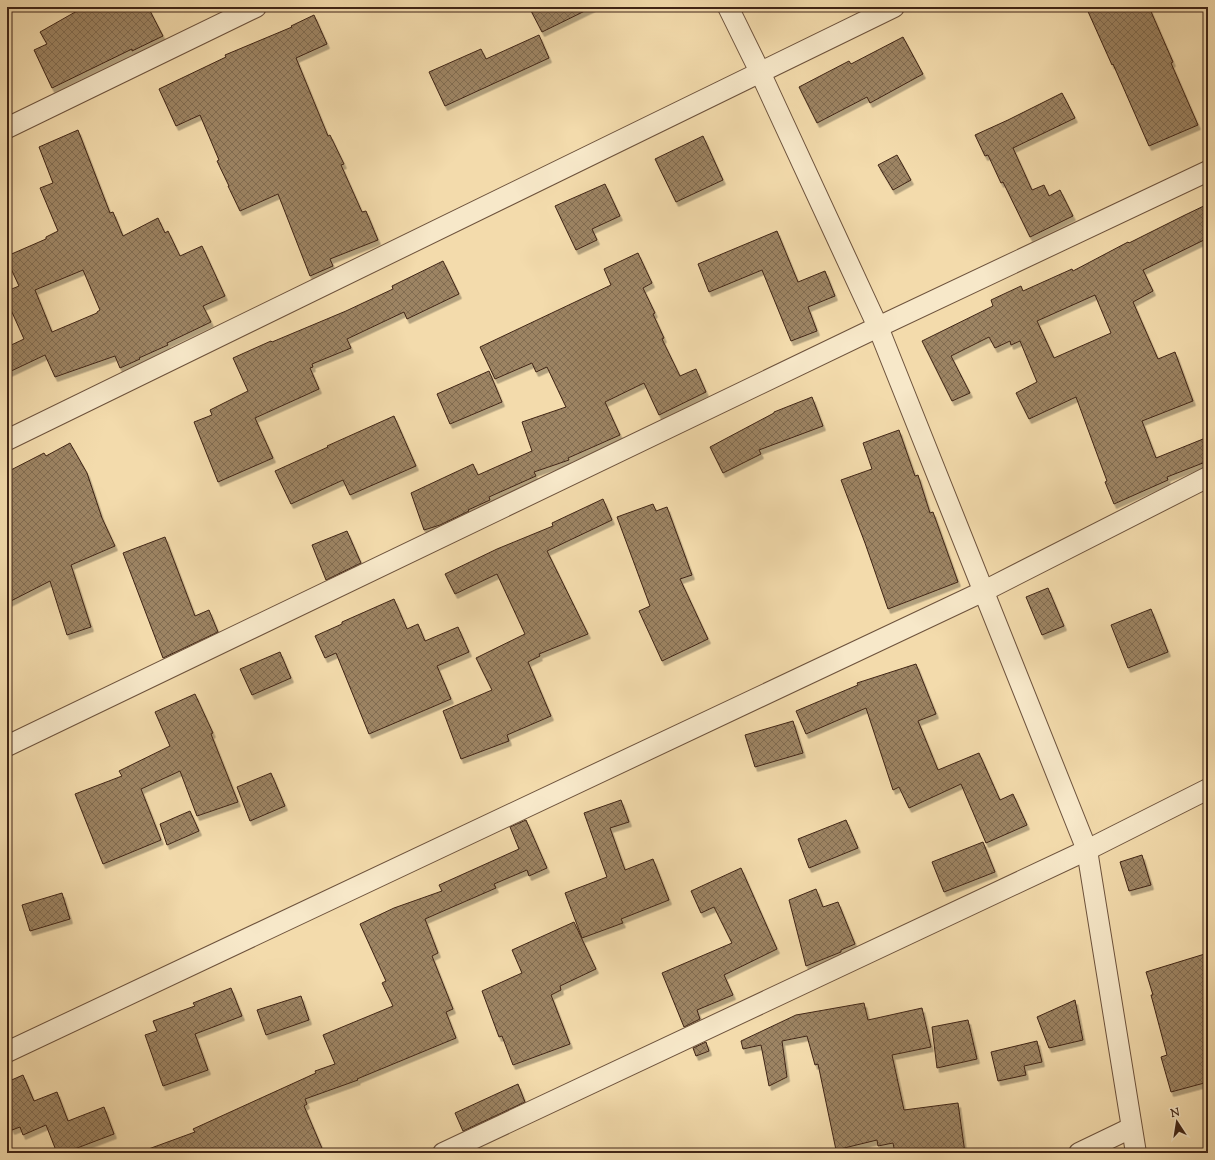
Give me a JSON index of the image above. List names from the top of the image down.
{
  "north": "top"
}
